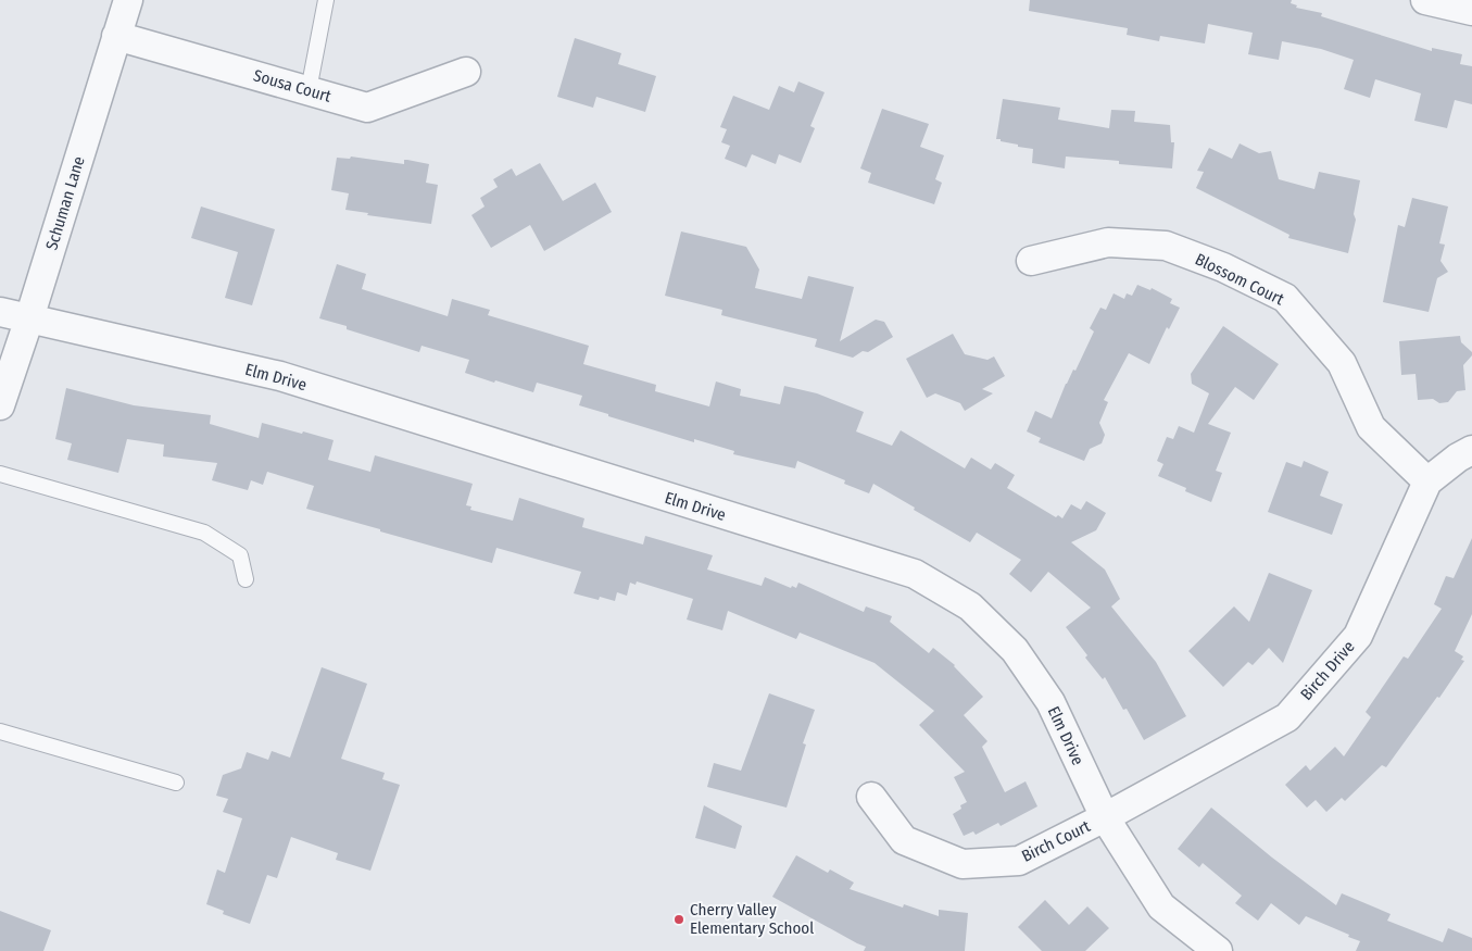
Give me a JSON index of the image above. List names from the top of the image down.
{
  "streets": {
    "street": [
      "Sousa Court",
      "Schuman Lane",
      "Blossom Court",
      "Elm Drive",
      "Birch Drive",
      "Birch Court"
    ]
  },
  "crossings": [
    ["Sousa Court", "Schuman Lane"],
    ["Schuman Lane", "Elm Drive"],
    ["Blossom Court", "Birch Drive"],
    ["Elm Drive", "Birch Drive"],
    ["Elm Drive", "Birch Court"],
    ["Birch Drive", "Birch Court"]
  ],
  "places": ["Cherry Valley Elementary School"]
}
